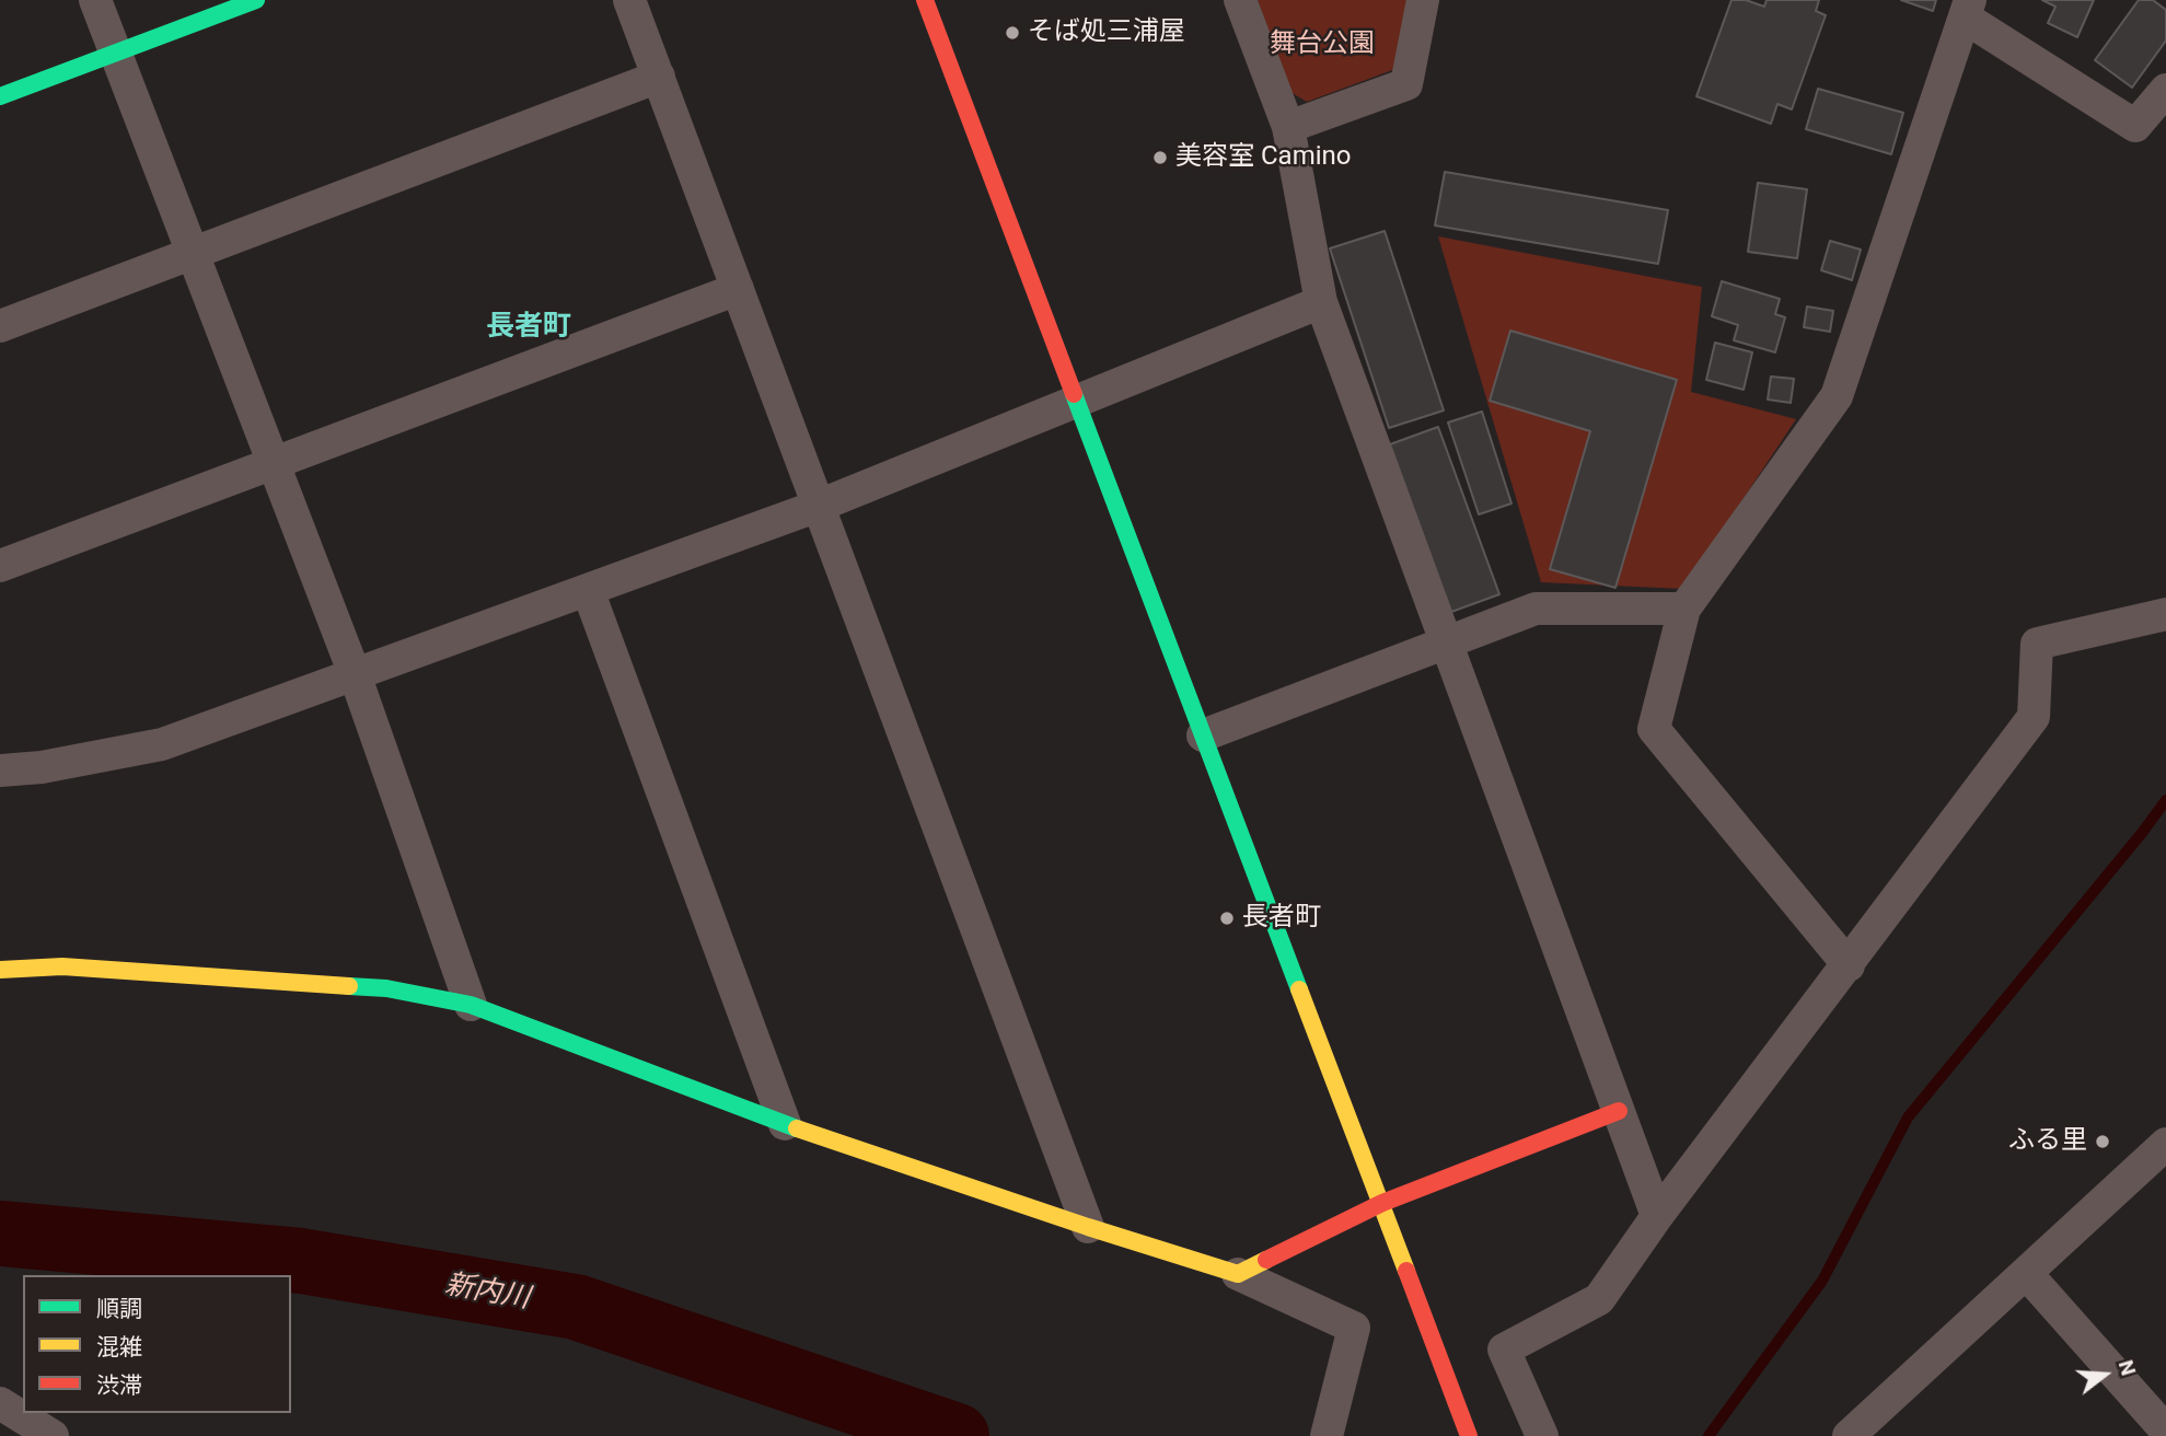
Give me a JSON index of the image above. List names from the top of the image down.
{
  "districts": ["長者町"],
  "water": ["新内川"],
  "parks": ["舞台公園"],
  "places": [
    "そば処三浦屋",
    "美容室 Camino",
    "長者町",
    "ふる里"
  ],
  "legend": ["順調", "混雑", "渋滞"],
  "north": "right"
}
